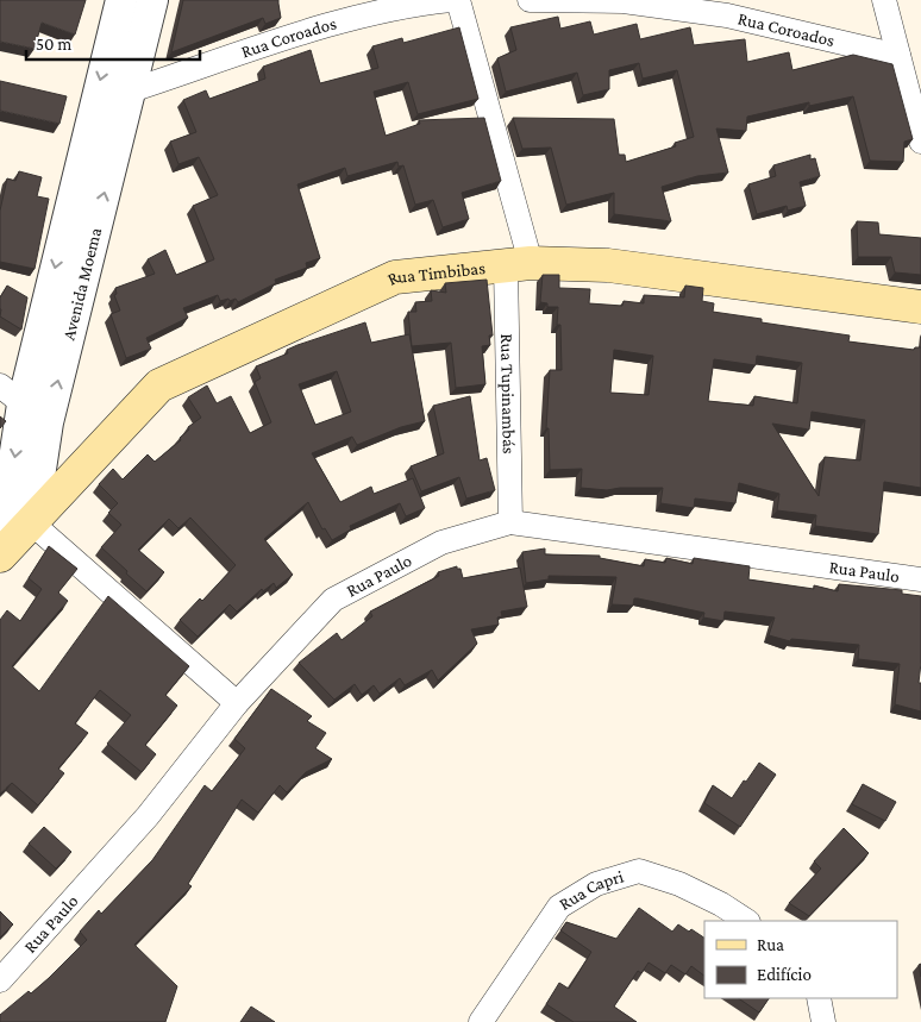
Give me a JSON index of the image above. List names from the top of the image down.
{
  "streets": {
    "main road": ["Rua Timbibas", "Avenida Moema"],
    "street": [
      "Rua Coroados",
      "Rua Tupinambás",
      "Rua Paulo",
      "Rua Capri"
    ]
  },
  "crossings": [
    ["Rua Coroados", "Avenida Moema"],
    ["Rua Timbibas", "Avenida Moema"],
    ["Rua Timbibas", "Rua Tupinambás"],
    ["Rua Tupinambás", "Rua Paulo"]
  ],
  "legend": ["Rua", "Edifício"],
  "scale_bar": "50 m"
}
